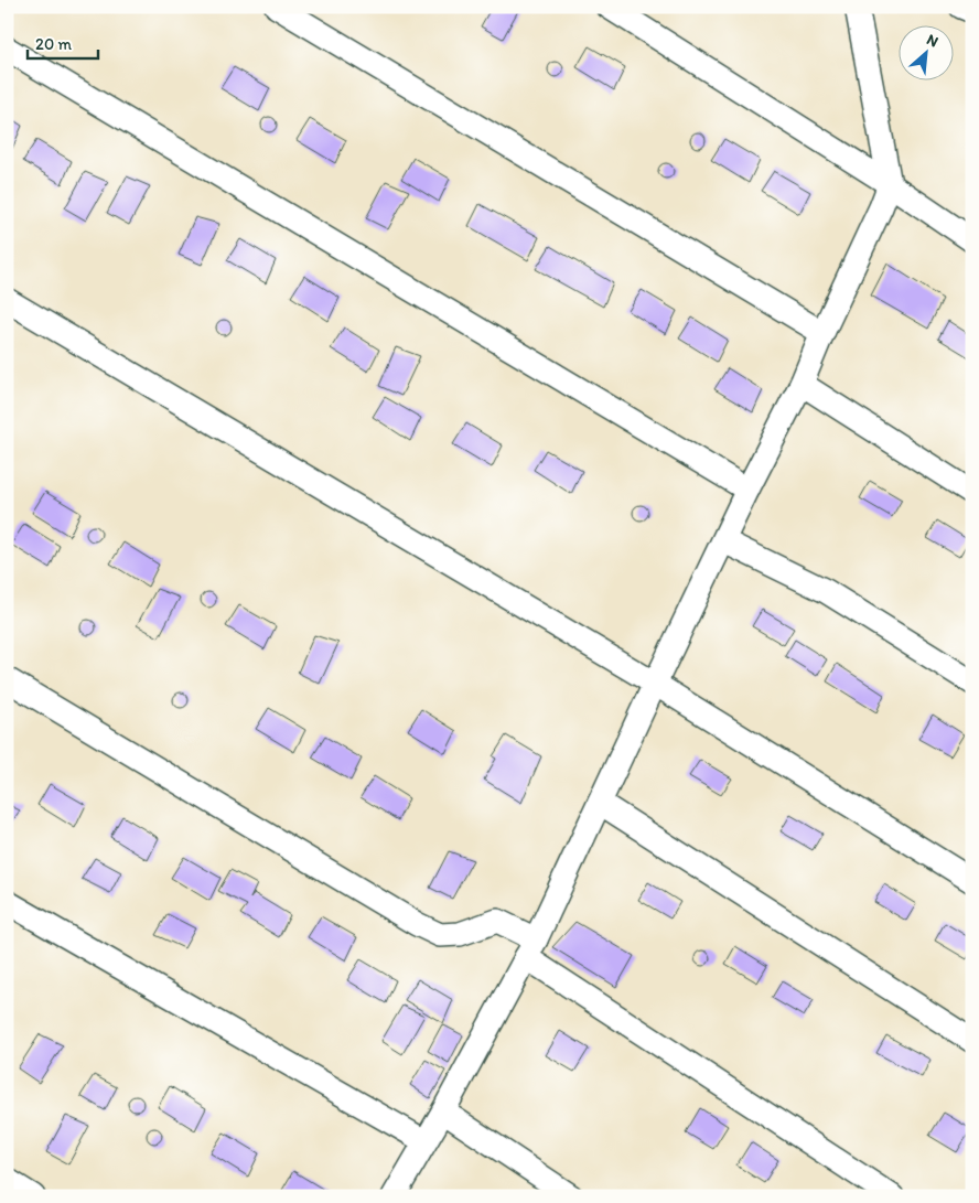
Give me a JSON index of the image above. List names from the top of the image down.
{
  "scale_bar": "20 m",
  "north": "top right"
}
